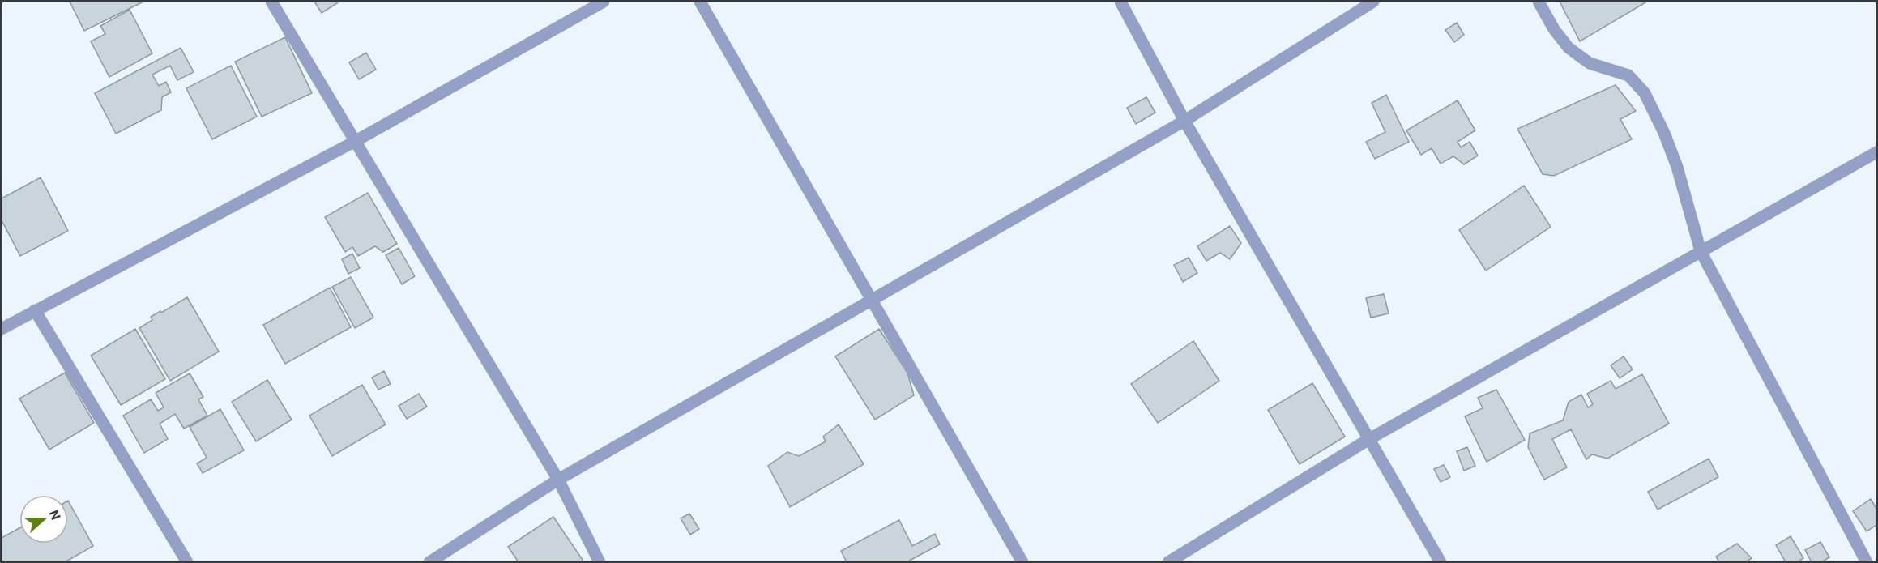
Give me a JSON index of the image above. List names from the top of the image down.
{
  "north": "right"
}
